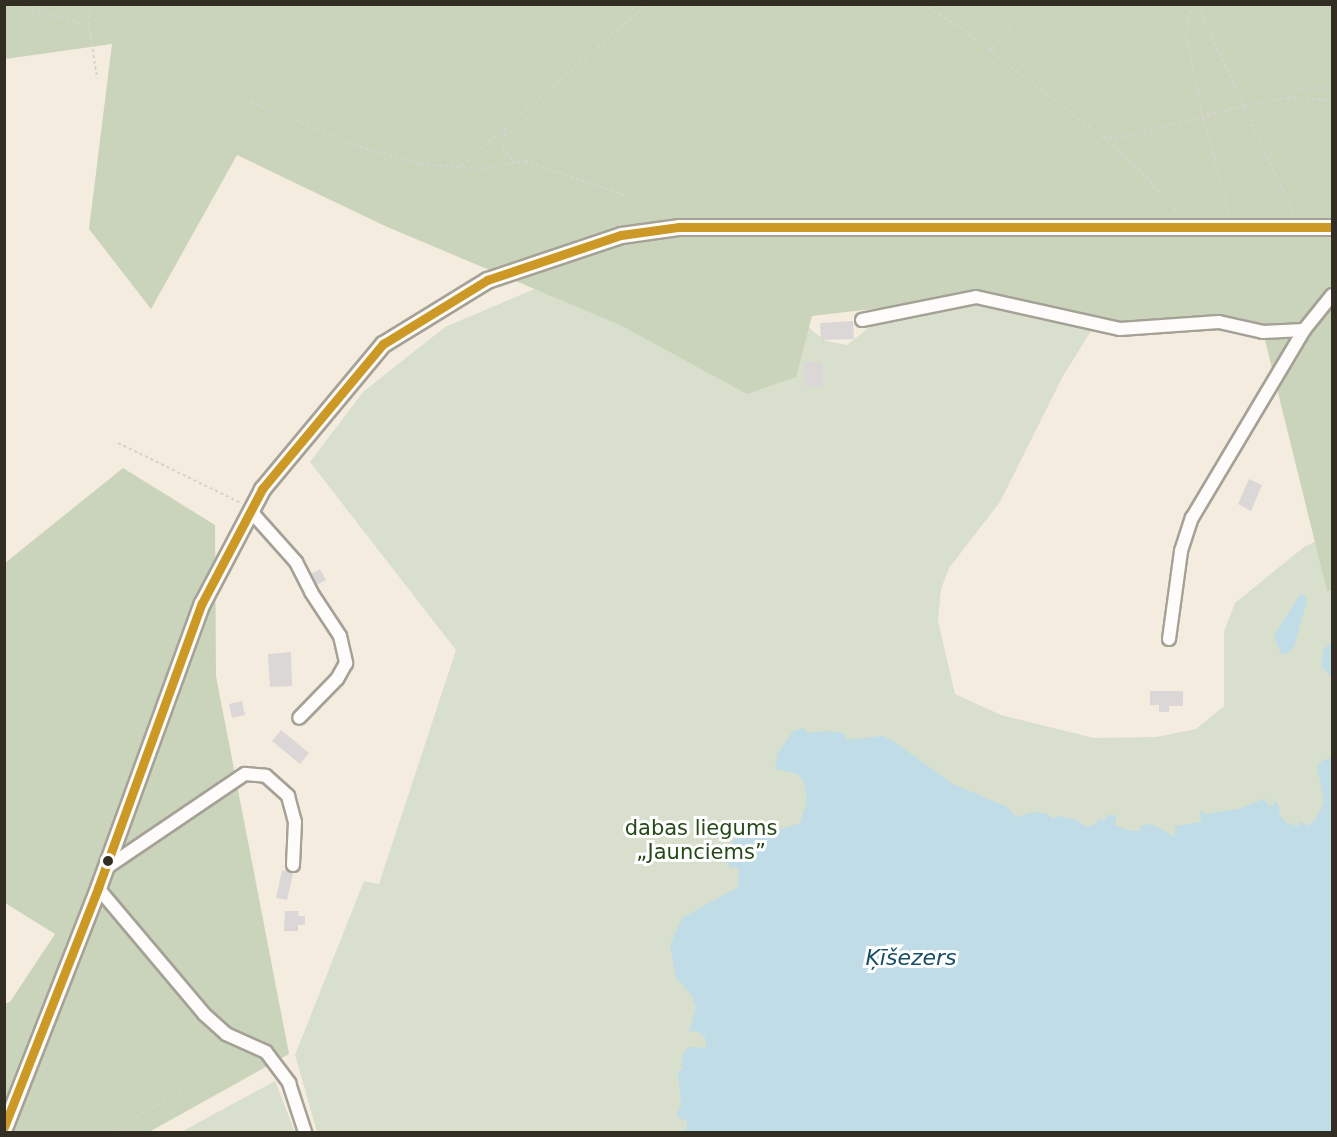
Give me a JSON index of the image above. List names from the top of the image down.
{
  "water": ["Ķīšezers"],
  "parks": ["dabas liegums „Jaunciems”"]
}
